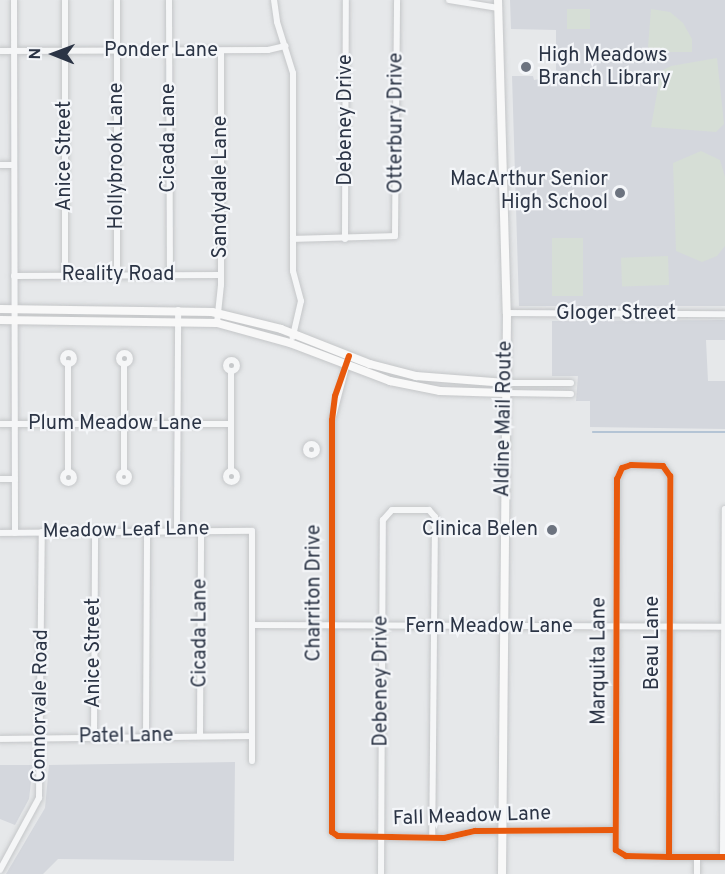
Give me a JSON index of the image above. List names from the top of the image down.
{
  "streets": {
    "main road": ["Aldine Mail Route"],
    "street": [
      "Ponder Lane",
      "Debeney Drive",
      "Otterbury Drive",
      "Cicada Lane",
      "Anice Street",
      "Hollybrook Lane",
      "Sandydale Lane",
      "Reality Road",
      "Gloger Street",
      "Plum Meadow Lane",
      "Meadow Leaf Lane",
      "Charriton Drive",
      "Fern Meadow Lane",
      "Beau Lane",
      "Marquita Lane",
      "Connorvale Road",
      "Patel Lane",
      "Fall Meadow Lane"
    ]
  },
  "crossings": [
    ["Ponder Lane", "Cicada Lane"],
    ["Ponder Lane", "Anice Street"],
    ["Ponder Lane", "Hollybrook Lane"],
    ["Ponder Lane", "Sandydale Lane"],
    ["Debeney Drive", "Otterbury Drive"],
    ["Debeney Drive", "Fern Meadow Lane"],
    ["Debeney Drive", "Fall Meadow Lane"],
    ["Cicada Lane", "Reality Road"],
    ["Cicada Lane", "Meadow Leaf Lane"],
    ["Cicada Lane", "Patel Lane"],
    ["Anice Street", "Reality Road"],
    ["Anice Street", "Meadow Leaf Lane"],
    ["Anice Street", "Patel Lane"],
    ["Hollybrook Lane", "Reality Road"],
    ["Sandydale Lane", "Reality Road"],
    ["Gloger Street", "Aldine Mail Route"],
    ["Aldine Mail Route", "Fern Meadow Lane"],
    ["Aldine Mail Route", "Fall Meadow Lane"],
    ["Meadow Leaf Lane", "Fern Meadow Lane"],
    ["Meadow Leaf Lane", "Connorvale Road"],
    ["Charriton Drive", "Fern Meadow Lane"],
    ["Charriton Drive", "Fall Meadow Lane"],
    ["Fern Meadow Lane", "Beau Lane"],
    ["Fern Meadow Lane", "Marquita Lane"],
    ["Beau Lane", "Marquita Lane"],
    ["Marquita Lane", "Fall Meadow Lane"],
    ["Connorvale Road", "Patel Lane"]
  ],
  "places": ["High Meadows Branch Library", "MacArthur Senior High School", "Clinica Belen"],
  "north": "left"
}
